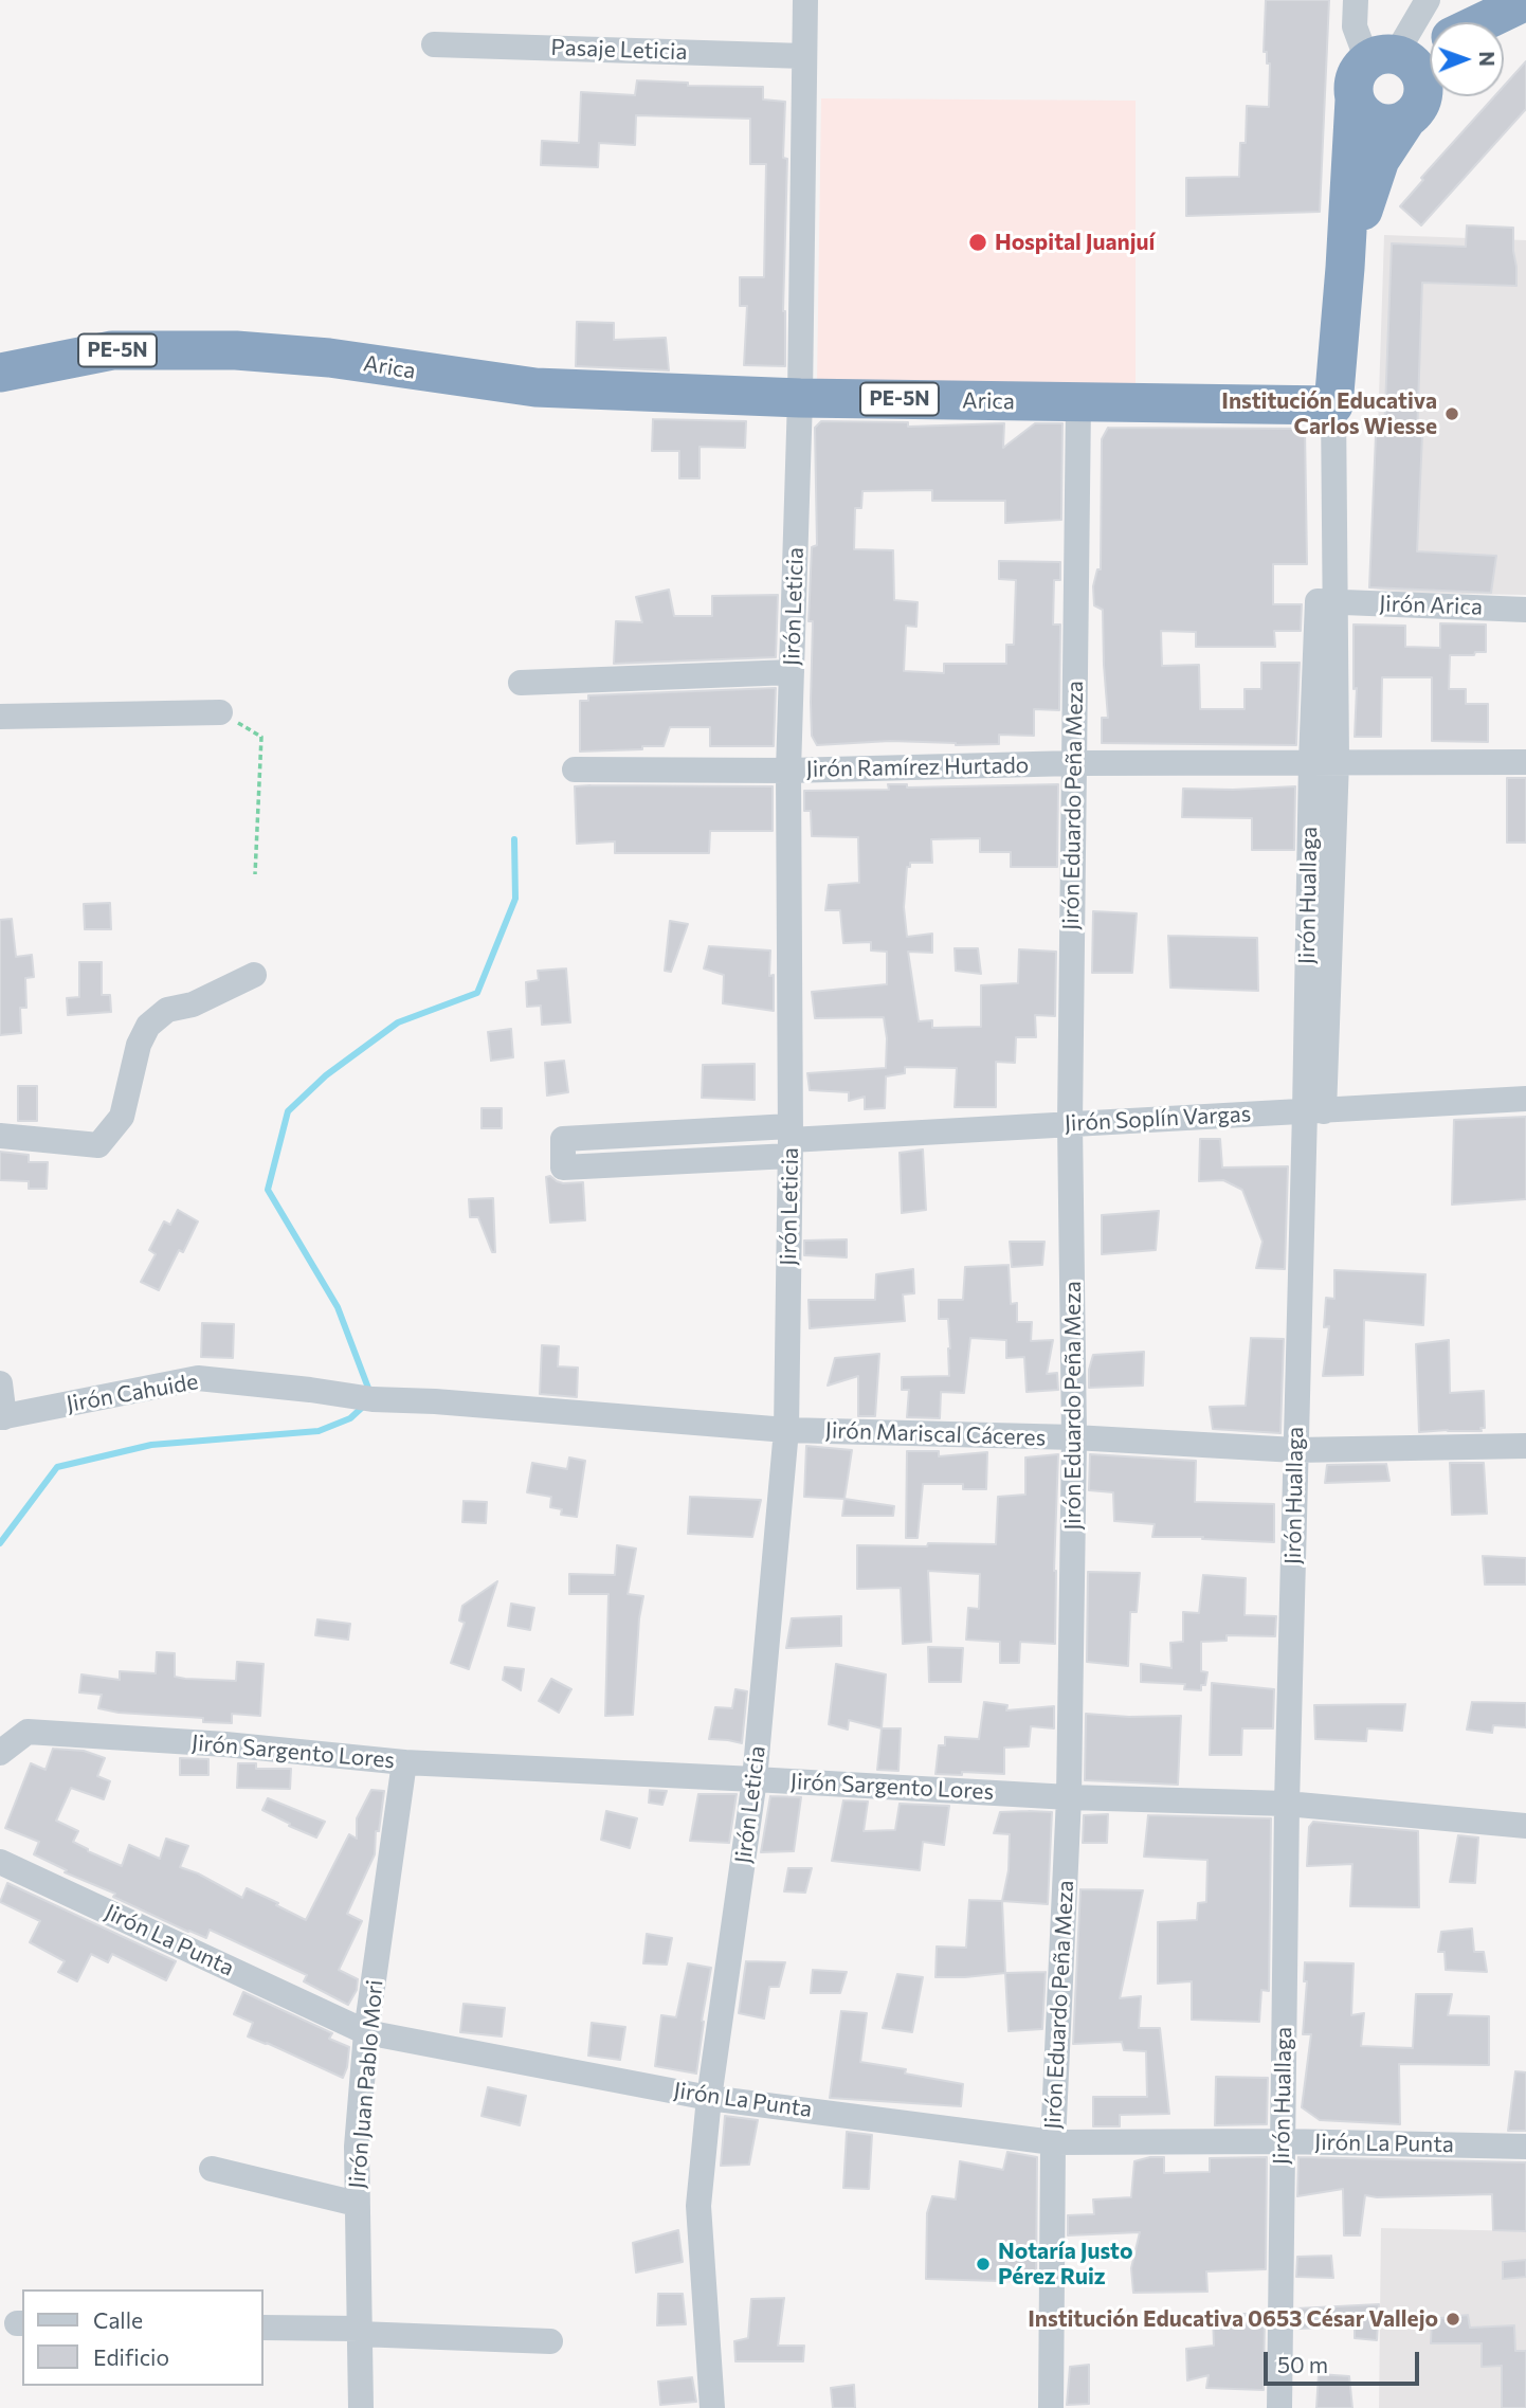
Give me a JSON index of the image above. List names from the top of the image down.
{
  "streets": {
    "highway": ["PE-5N", "Arica"],
    "street": [
      "Pasaje Leticia",
      "Jirón Arica",
      "Jirón Leticia",
      "Jirón Ramírez Hurtado",
      "Jirón Eduardo Peña Meza",
      "Jirón Huallaga",
      "Jirón Soplín Vargas",
      "Jirón Cahuide",
      "Jirón Mariscal Cáceres",
      "Jirón Sargento Lores",
      "Jirón La Punta",
      "Jirón Juan Pablo Mori"
    ]
  },
  "crossings": [
    ["Pasaje Leticia", "Jirón Leticia"],
    ["Arica", "Jirón Leticia"],
    ["Arica", "Jirón Eduardo Peña Meza"],
    ["Jirón Arica", "Jirón Huallaga"],
    ["Jirón Leticia", "Jirón Ramírez Hurtado"],
    ["Jirón Leticia", "Jirón Soplín Vargas"],
    ["Jirón Leticia", "Jirón Mariscal Cáceres"],
    ["Jirón Leticia", "Jirón Sargento Lores"],
    ["Jirón Leticia", "Jirón La Punta"],
    ["Jirón Ramírez Hurtado", "Jirón Eduardo Peña Meza"],
    ["Jirón Ramírez Hurtado", "Jirón Huallaga"],
    ["Jirón Eduardo Peña Meza", "Jirón Soplín Vargas"],
    ["Jirón Eduardo Peña Meza", "Jirón Mariscal Cáceres"],
    ["Jirón Eduardo Peña Meza", "Jirón Sargento Lores"],
    ["Jirón Eduardo Peña Meza", "Jirón La Punta"],
    ["Jirón Huallaga", "Jirón Soplín Vargas"],
    ["Jirón Huallaga", "Jirón Mariscal Cáceres"],
    ["Jirón Huallaga", "Jirón Sargento Lores"],
    ["Jirón Huallaga", "Jirón La Punta"],
    ["Jirón Cahuide", "Jirón Mariscal Cáceres"],
    ["Jirón Sargento Lores", "Jirón Juan Pablo Mori"],
    ["Jirón La Punta", "Jirón Juan Pablo Mori"]
  ],
  "places": [
    "Hospital Juanjuí",
    "Institución Educativa Carlos Wiesse",
    "Notaría Justo Pérez Ruiz",
    "Institución Educativa 0653 César Vallejo"
  ],
  "legend": ["Calle", "Edificio"],
  "scale_bar": "50 m",
  "north": "right"
}
